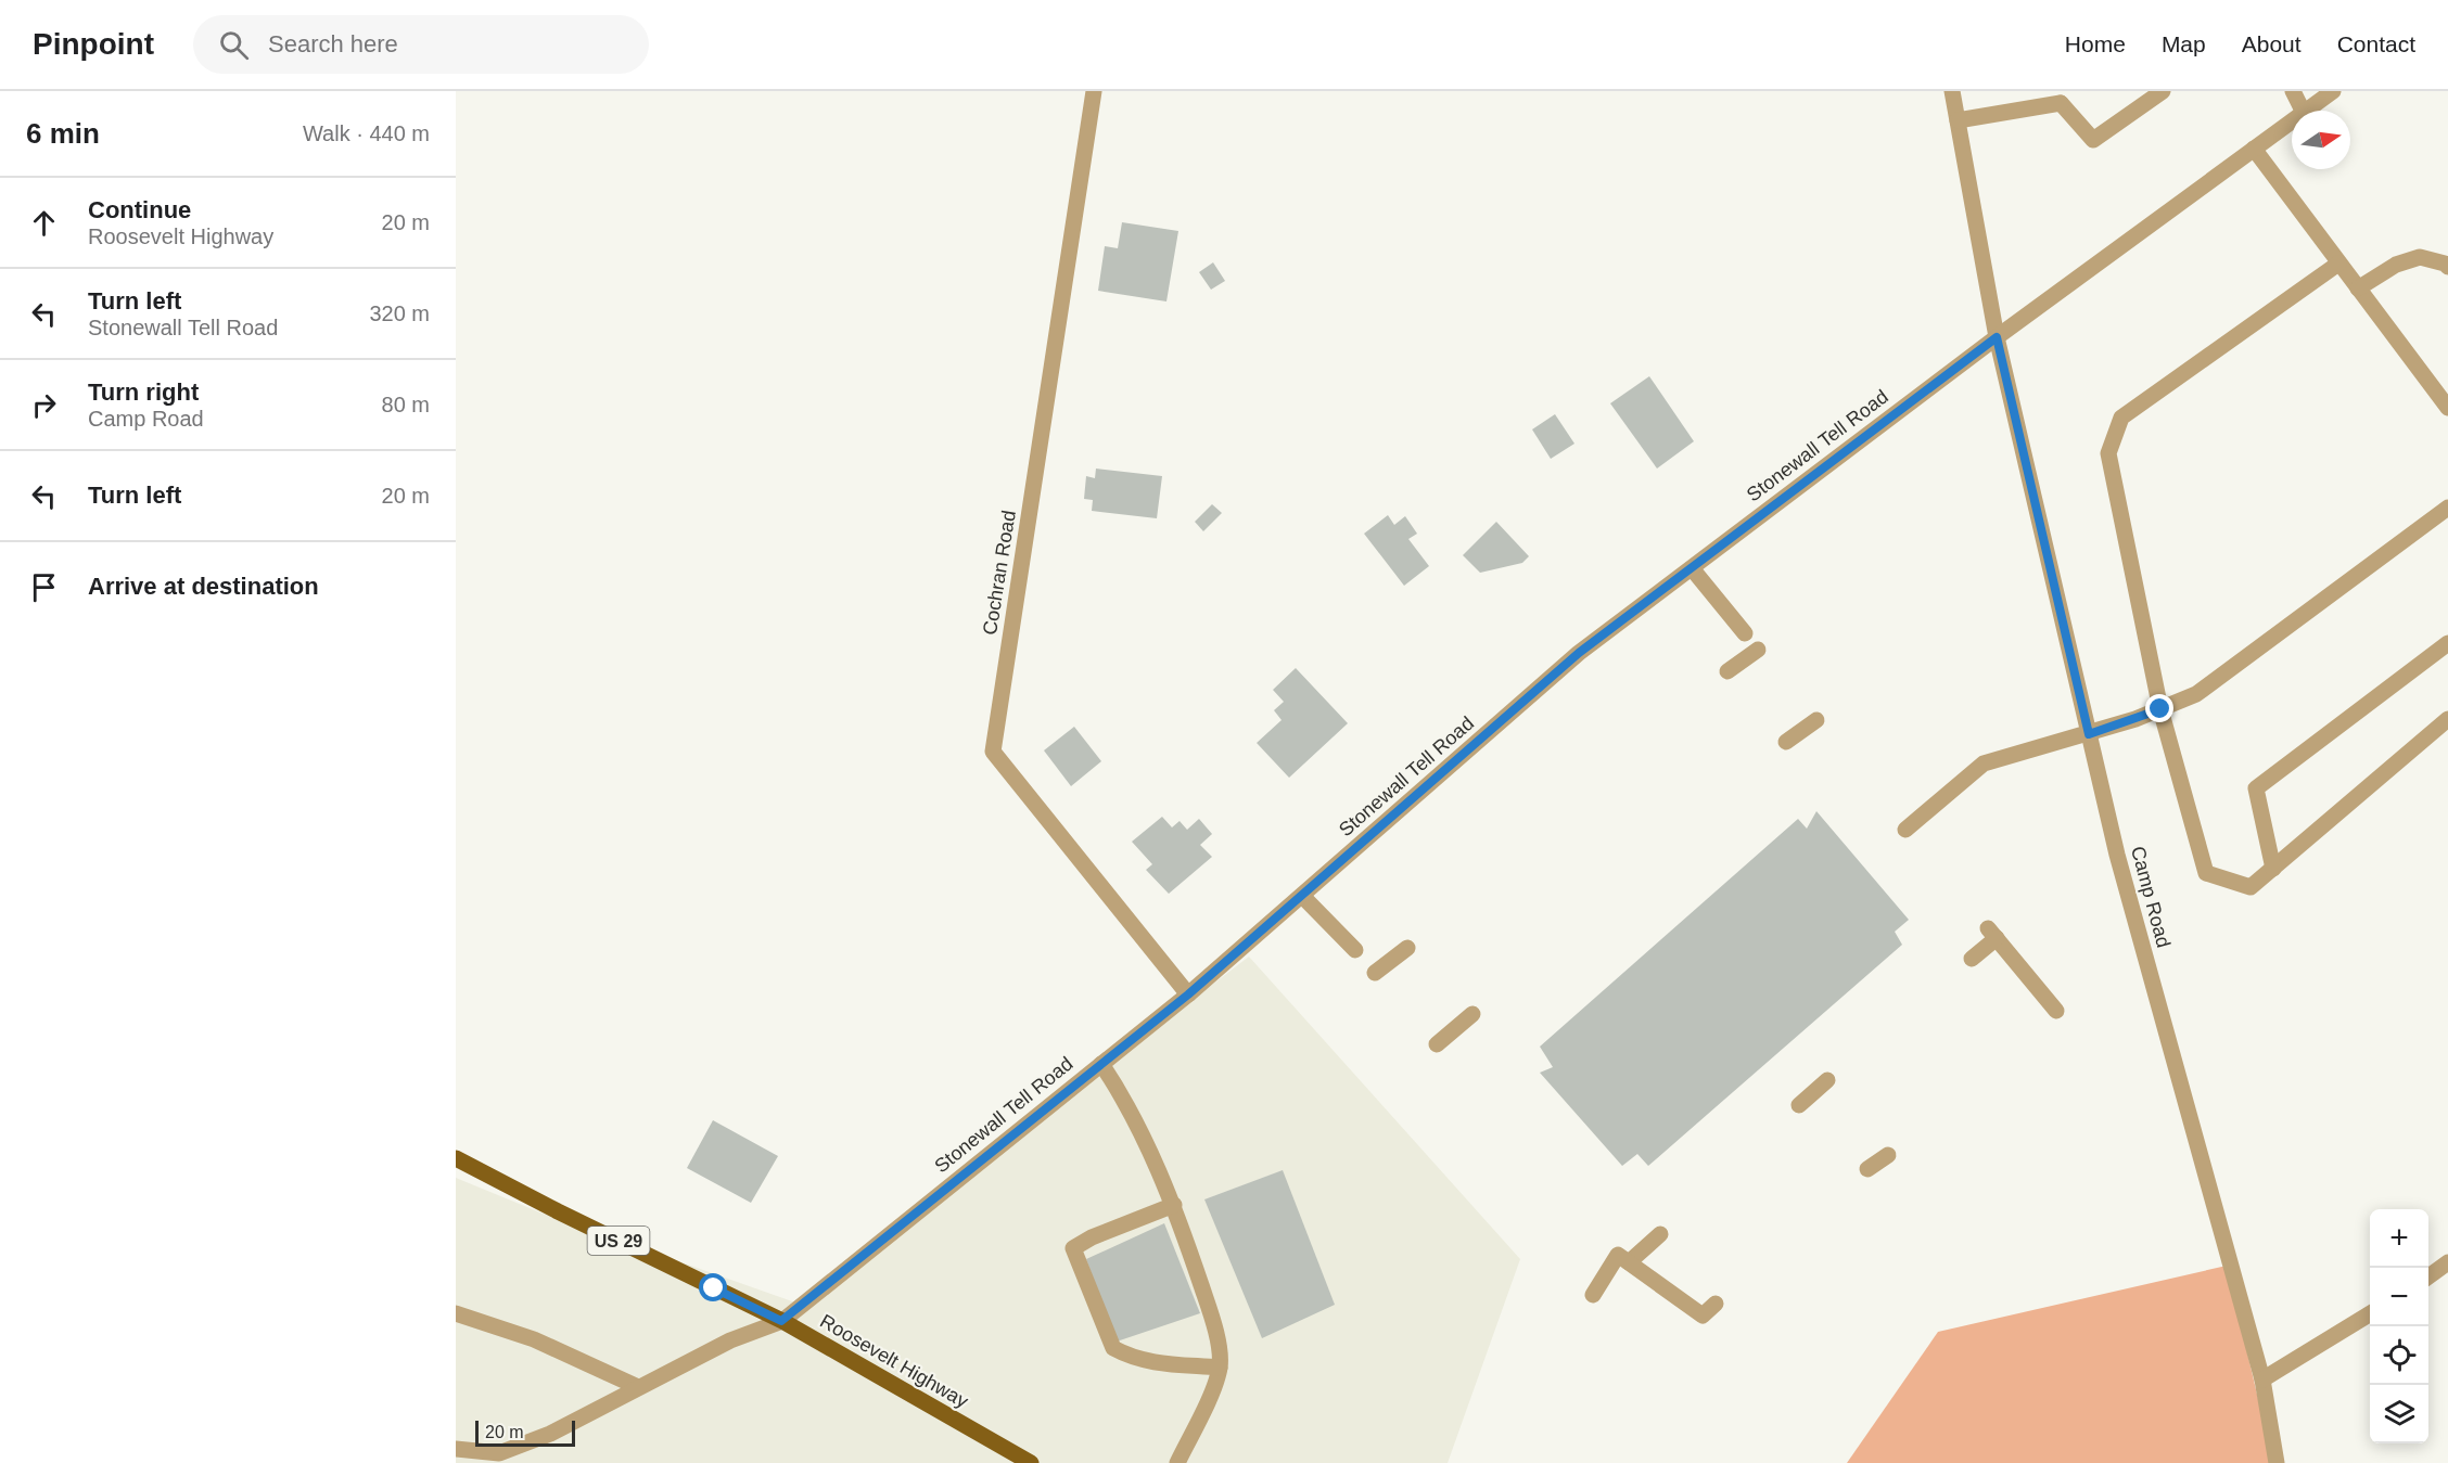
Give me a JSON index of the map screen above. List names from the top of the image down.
{
  "streets": {
    "main road": ["US 29", "Roosevelt Highway"],
    "street": ["Stonewall Tell Road", "Cochran Road", "Camp Road"]
  },
  "crossings": [
    ["Stonewall Tell Road", "Cochran Road"],
    ["Stonewall Tell Road", "Camp Road"],
    ["Stonewall Tell Road", "Roosevelt Highway"]
  ],
  "scale_bar": "20 m",
  "north": "right",
  "page": {
    "header": "Pinpoint",
    "search": "Search here",
    "nav": [
      "Home",
      "Map",
      "About",
      "Contact"
    ],
    "heading": ["6 min", "Walk · 440 m"],
    "list": [
      ["Continue", "Roosevelt Highway", "20 m"],
      ["Turn left", "Stonewall Tell Road", "320 m"],
      ["Turn right", "Camp Road", "80 m"],
      ["Turn left", "20 m"],
      "Arrive at destination"
    ],
    "map_buttons": ["+", "−"],
    "scale": "20 m"
  }
}
